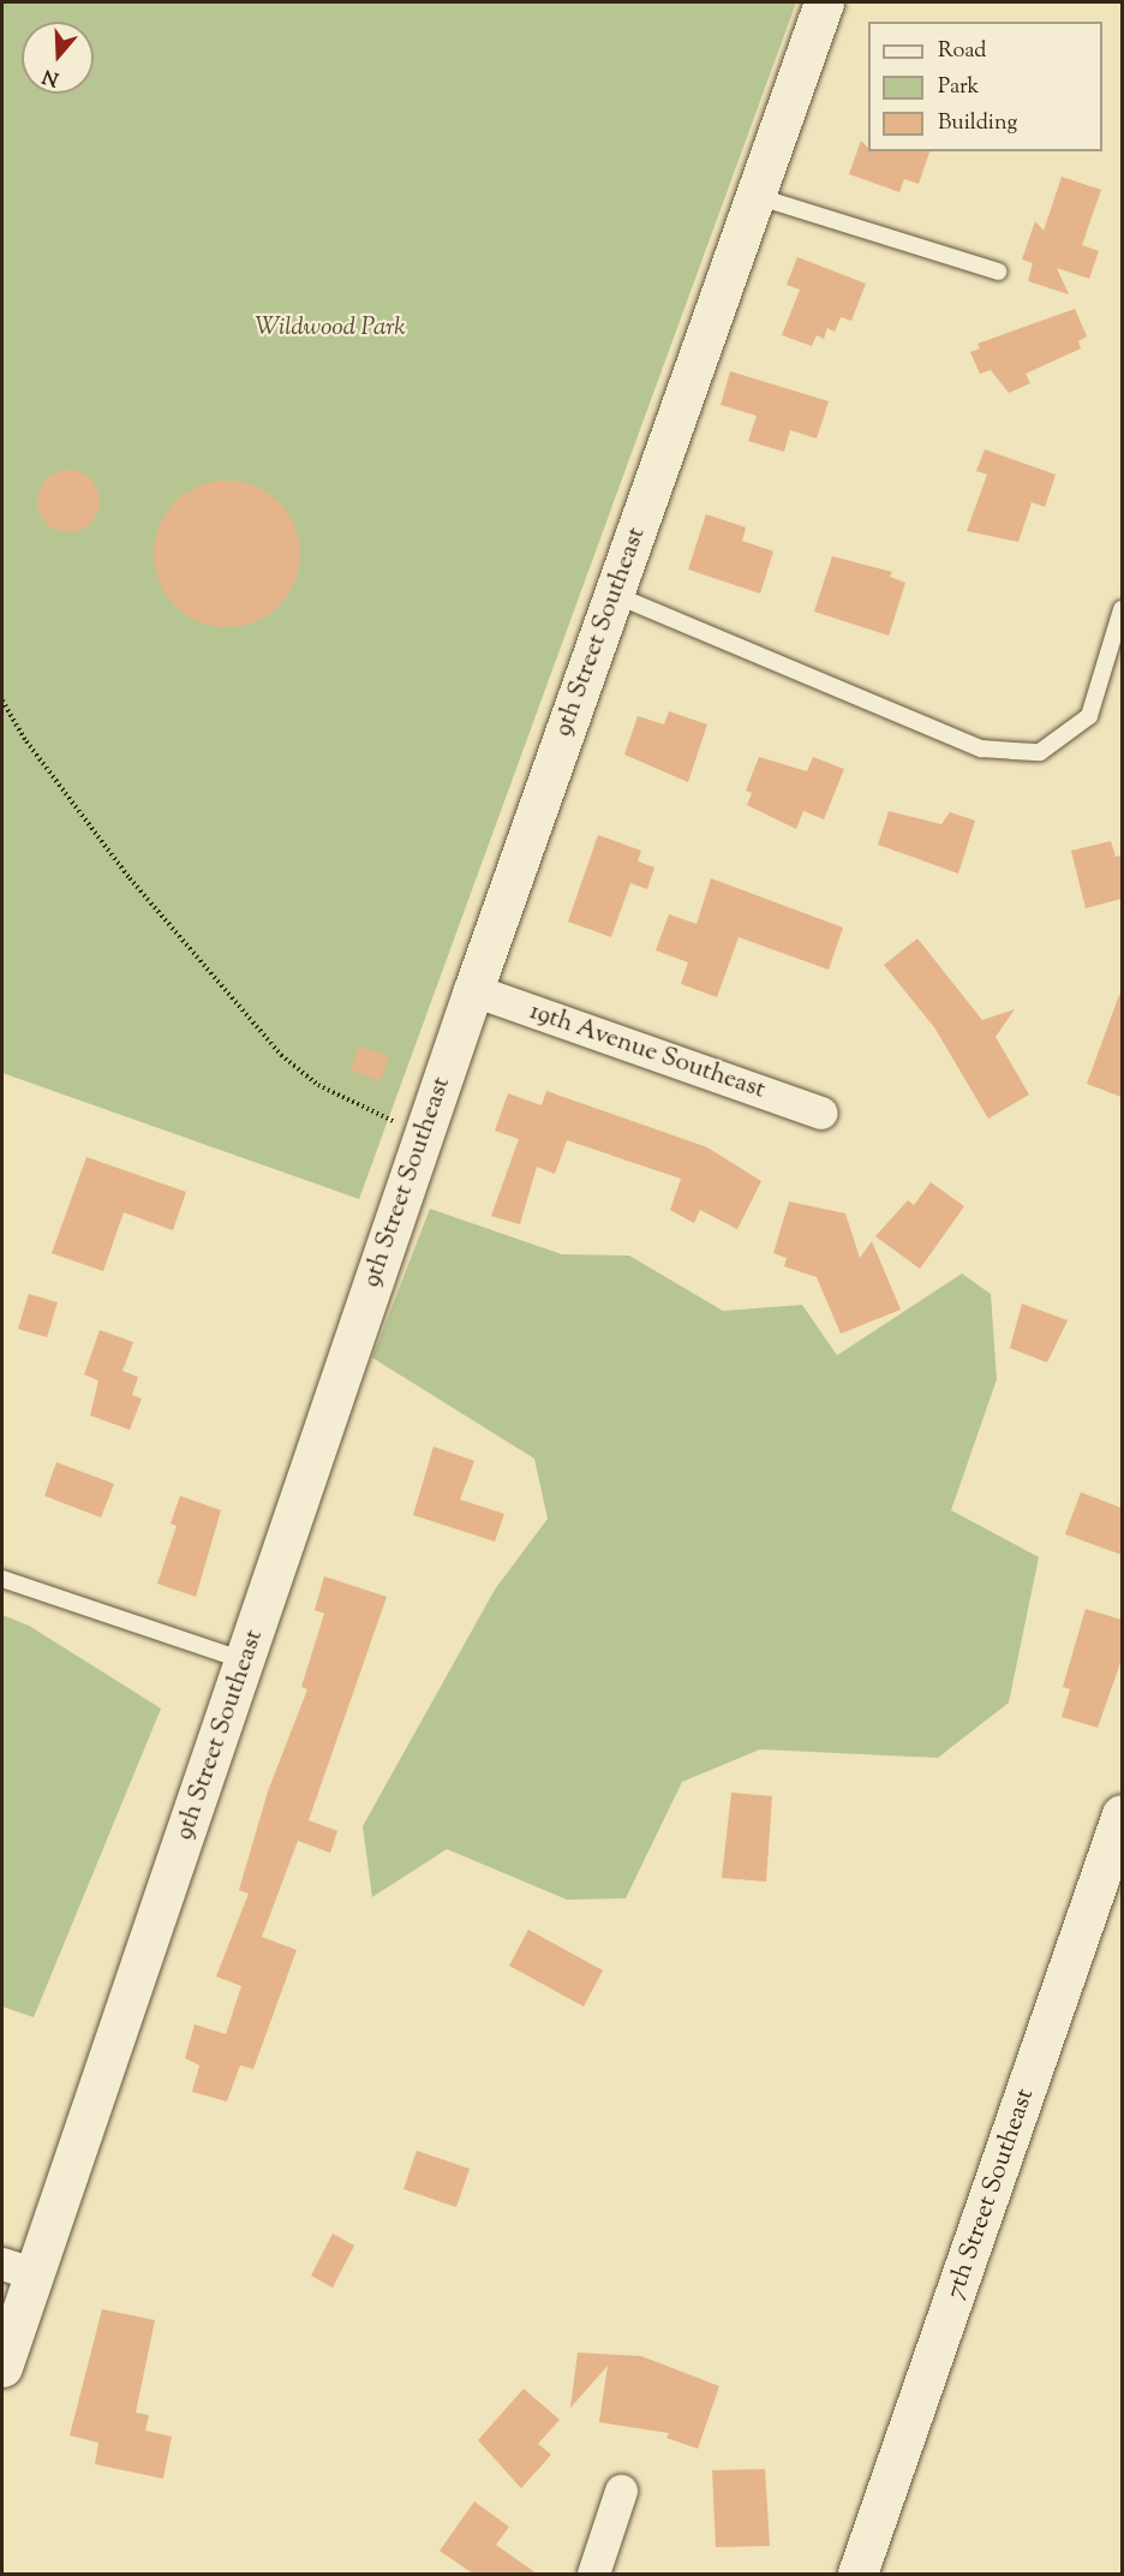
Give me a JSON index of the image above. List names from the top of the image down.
{
  "streets": {
    "street": ["9th Street Southeast", "19th Avenue Southeast", "7th Street Southeast"]
  },
  "crossings": [
    ["9th Street Southeast", "19th Avenue Southeast"]
  ],
  "parks": ["Wildwood Park"],
  "legend": ["Road", "Park", "Building"],
  "north": "bottom"
}
